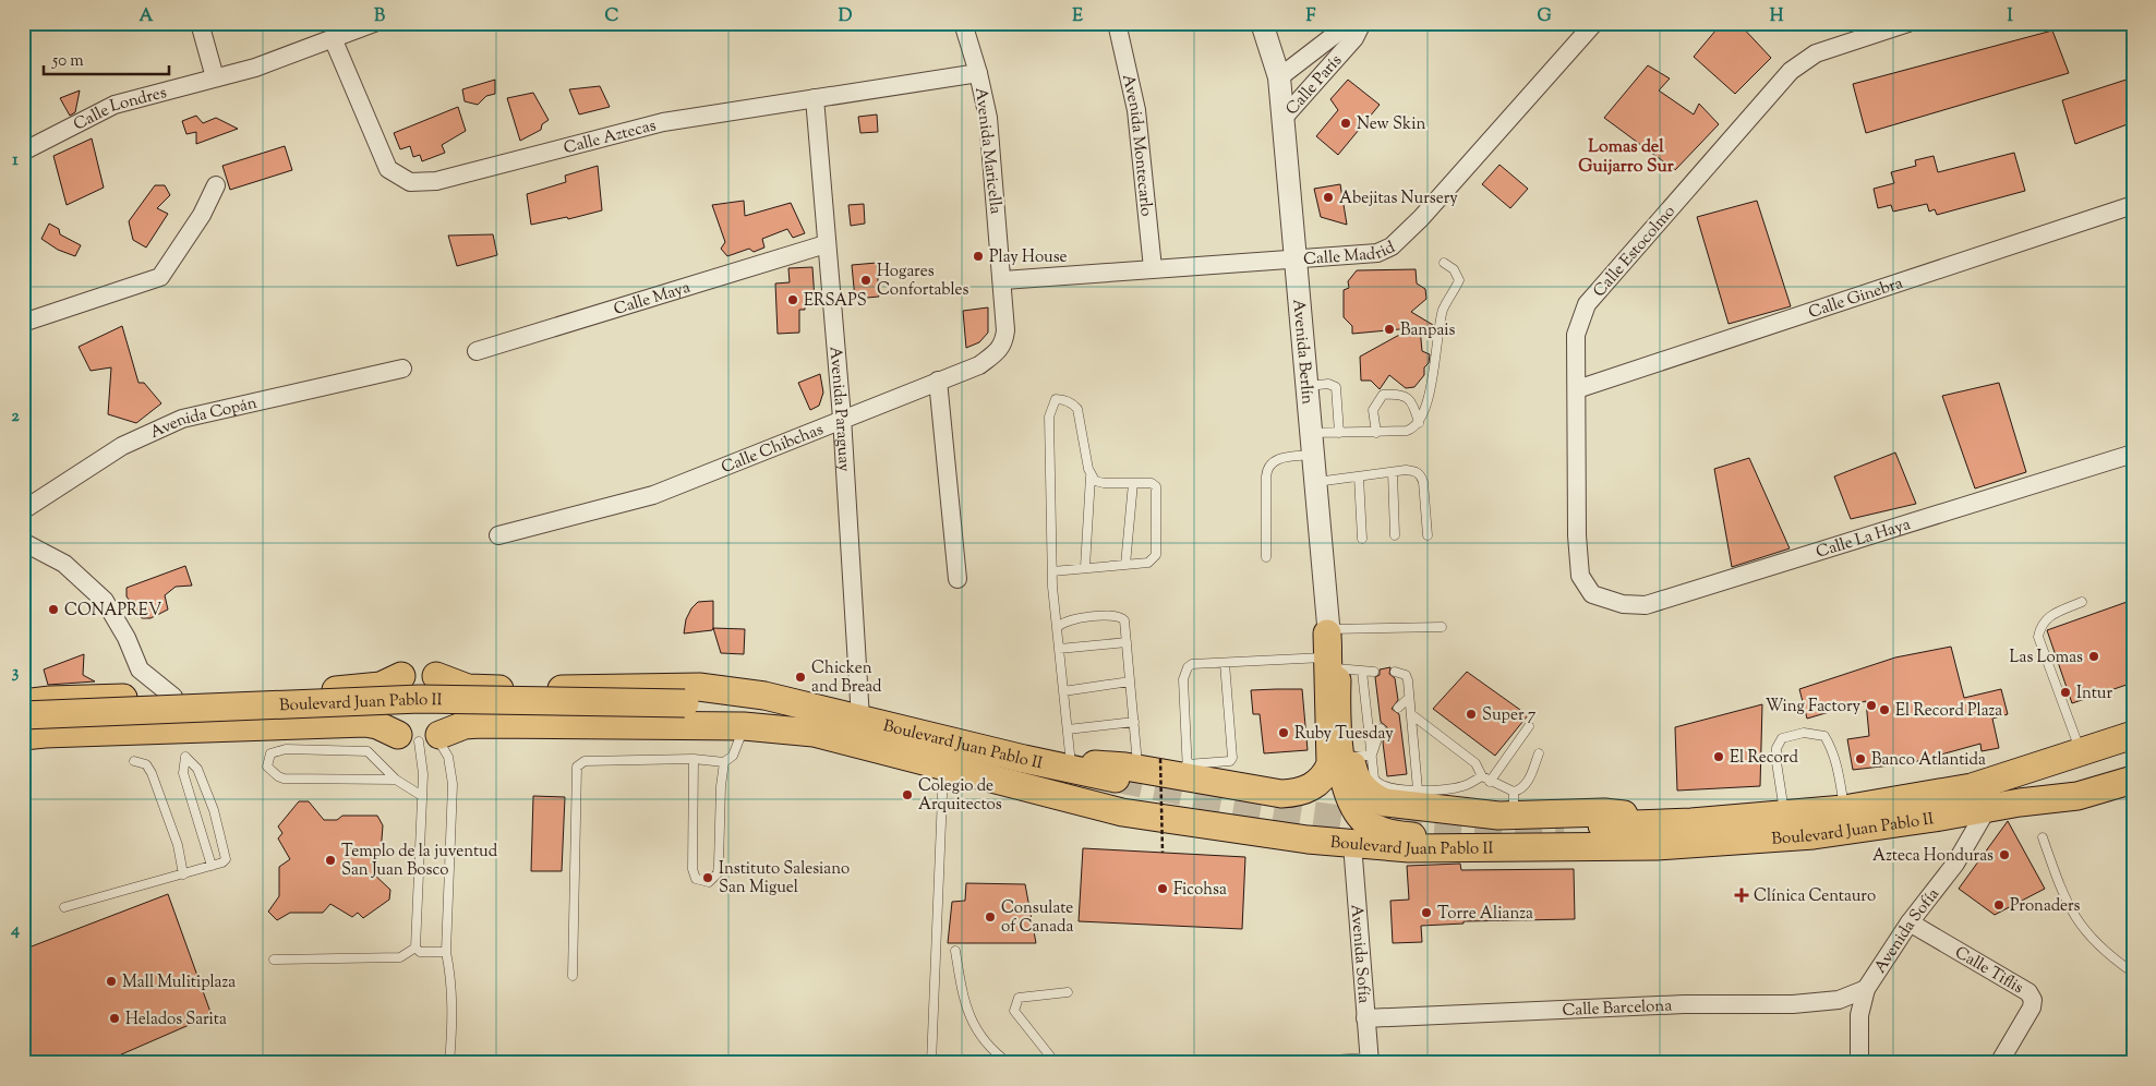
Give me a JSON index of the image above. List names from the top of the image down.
{
  "streets": {
    "main road": ["Boulevard Juan Pablo II"],
    "street": [
      "Calle París",
      "Calle Londres",
      "Calle Aztecas",
      "Avenida Montecarlo",
      "Avenida Maricella",
      "Calle Madrid",
      "Calle Estocolmo",
      "Calle Ginebra",
      "Calle Maya",
      "Avenida Berlín",
      "Avenida Paraguay",
      "Avenida Copán",
      "Calle Chibchas",
      "Calle La Haya",
      "Avenida Sofía",
      "Calle Tiflis",
      "Calle Barcelona"
    ]
  },
  "crossings": [
    ["Calle París", "Avenida Berlín"],
    ["Calle Londres", "Calle Aztecas"],
    ["Calle Aztecas", "Avenida Maricella"],
    ["Calle Aztecas", "Avenida Paraguay"],
    ["Avenida Montecarlo", "Calle Madrid"],
    ["Avenida Maricella", "Calle Madrid"],
    ["Avenida Maricella", "Calle Chibchas"],
    ["Calle Madrid", "Avenida Berlín"],
    ["Calle Madrid", "Calle Chibchas"],
    ["Calle Estocolmo", "Calle Ginebra"],
    ["Calle Estocolmo", "Calle La Haya"],
    ["Calle Maya", "Avenida Paraguay"],
    ["Avenida Berlín", "Boulevard Juan Pablo II"],
    ["Avenida Paraguay", "Calle Chibchas"],
    ["Avenida Paraguay", "Boulevard Juan Pablo II"],
    ["Boulevard Juan Pablo II", "Avenida Sofía"],
    ["Avenida Sofía", "Calle Tiflis"],
    ["Avenida Sofía", "Calle Barcelona"]
  ],
  "districts": ["Lomas del Guijarro Sur"],
  "places": {
    "other": [
      "New Skin",
      "Abejitas Nursery",
      "Play House",
      "Hogares Confortables",
      "ERSAPS",
      "Banpais",
      "CONAPREV",
      "Las Lomas",
      "Chicken and Bread",
      "Intur",
      "Wing Factory",
      "El Record Plaza",
      "Super 7",
      "Ruby Tuesday",
      "El Record",
      "Banco Atlantida",
      "Colegio de Arquitectos",
      "Azteca Honduras",
      "Templo de la juventud San Juan Bosco",
      "Instituto Salesiano San Miguel",
      "Ficohsa",
      "Pronaders",
      "Torre Alianza",
      "Consulate of Canada",
      "Mall Mulitiplaza",
      "Helados Sarita"
    ],
    "health": ["Clínica Centauro"]
  },
  "scale_bar": "50 m",
  "grid": {
    "columns": [
      "A",
      "B",
      "C",
      "D",
      "E",
      "F",
      "G",
      "H",
      "I"
    ],
    "rows": [
      "1",
      "2",
      "3",
      "4"
    ]
  }
}
